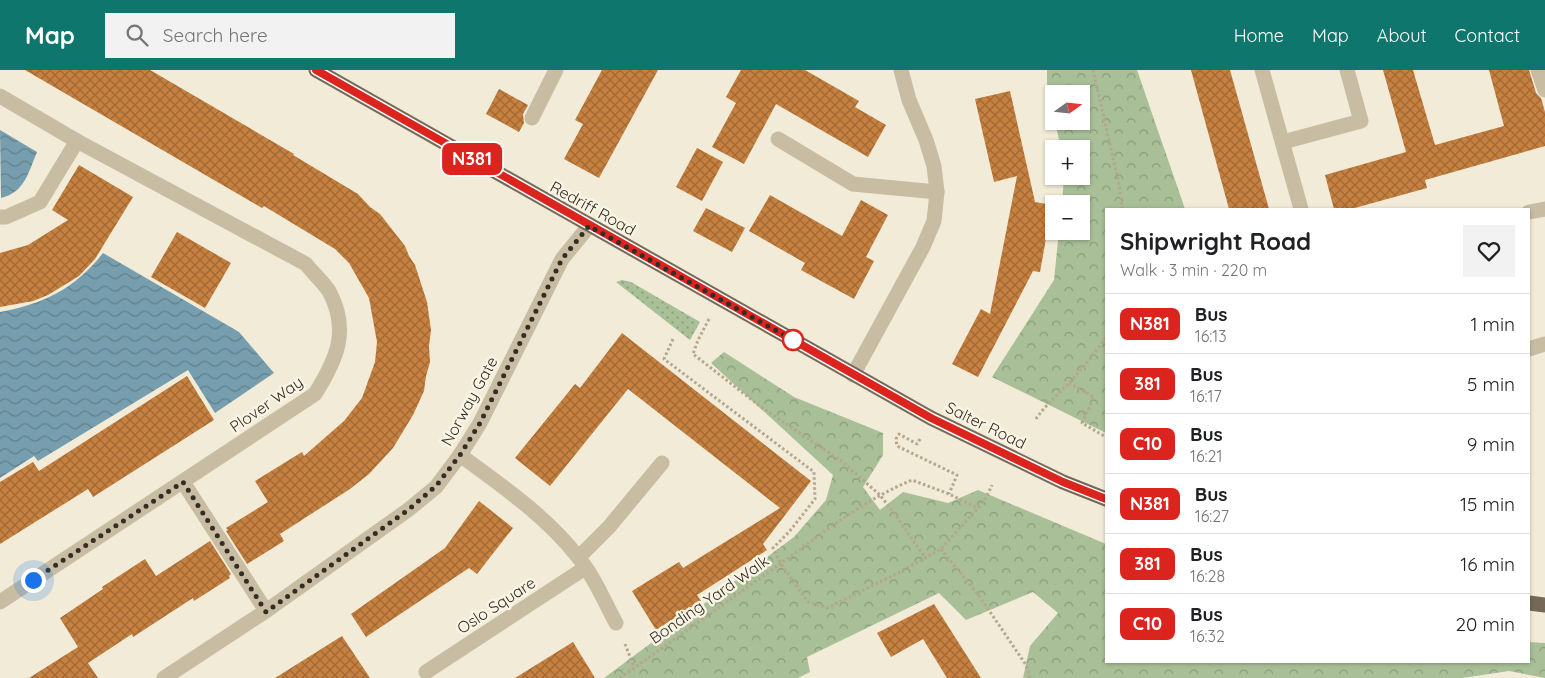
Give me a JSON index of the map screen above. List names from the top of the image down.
{
  "streets": {
    "main road": ["Redriff Road", "Salter Road"],
    "street": ["Norway Gate", "Plover Way", "Oslo Square"],
    "path": ["Bonding Yard Walk"]
  },
  "crossings": [
    ["Redriff Road", "Norway Gate"],
    ["Redriff Road", "Salter Road"]
  ],
  "lines": ["bus line N381"],
  "north": "right",
  "page": {
    "header": "Map",
    "search": "Search here",
    "nav": [
      "Home",
      "Map",
      "About",
      "Contact"
    ],
    "on_map": "N381",
    "map_buttons": ["+", "−"],
    "heading": ["Shipwright Road", "Walk · 3 min · 220 m"],
    "list": [
      {
        "mark": "N381",
        "name": "Bus",
        "note": "16:13",
        "value": "1 min"
      },
      {
        "mark": "381",
        "name": "Bus",
        "note": "16:17",
        "value": "5 min"
      },
      {
        "mark": "C10",
        "name": "Bus",
        "note": "16:21",
        "value": "9 min"
      },
      {
        "mark": "N381",
        "name": "Bus",
        "note": "16:27",
        "value": "15 min"
      },
      {
        "mark": "381",
        "name": "Bus",
        "note": "16:28",
        "value": "16 min"
      },
      {
        "mark": "C10",
        "name": "Bus",
        "note": "16:32",
        "value": "20 min"
      }
    ]
  }
}
